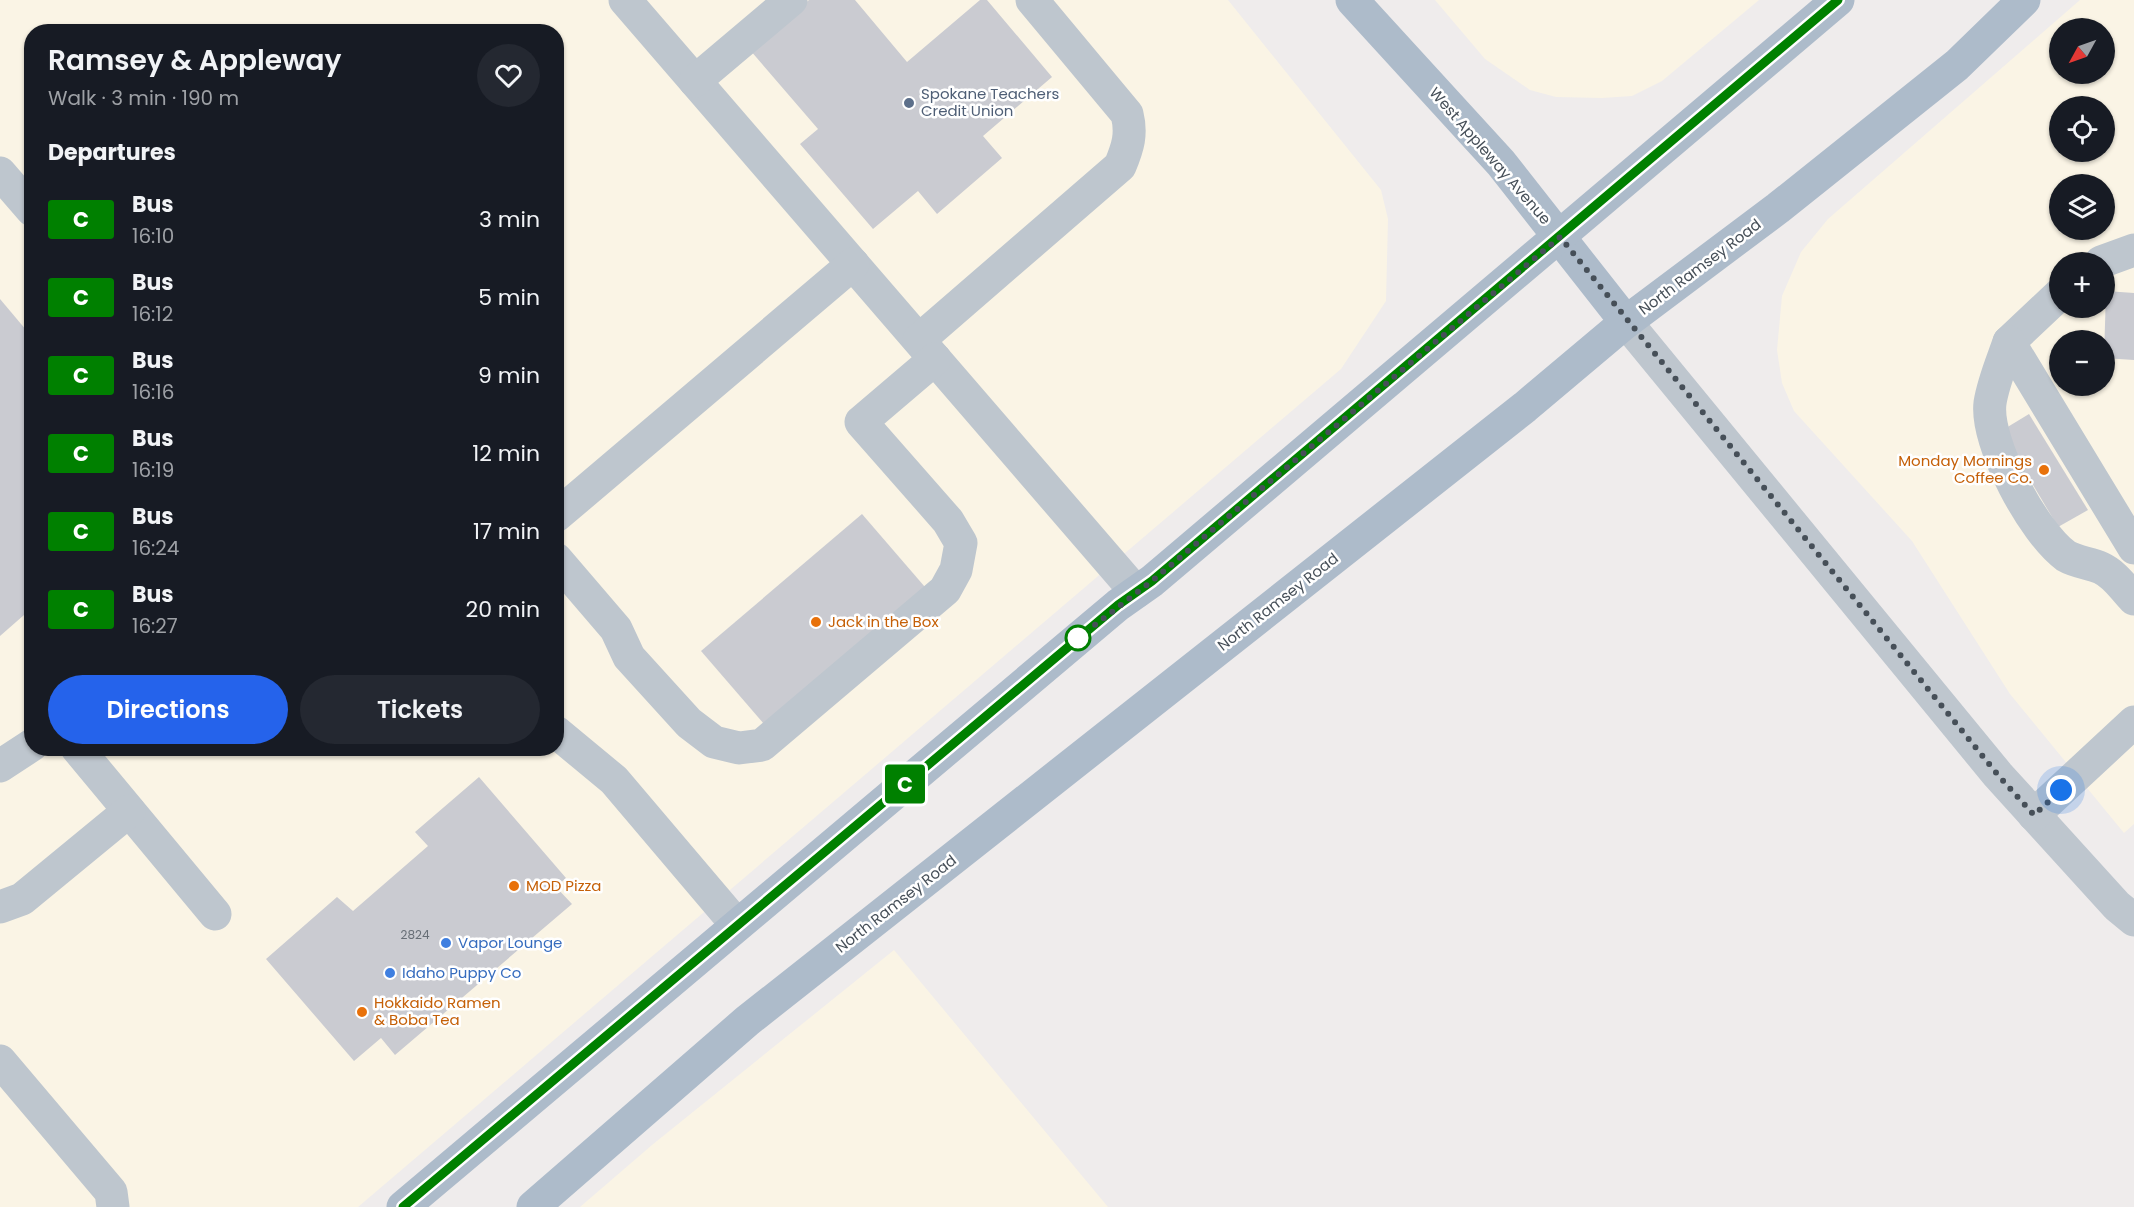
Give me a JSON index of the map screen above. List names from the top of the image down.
{
  "streets": {
    "main road": ["West Appleway Avenue", "North Ramsey Road"]
  },
  "crossings": [
    ["West Appleway Avenue", "North Ramsey Road"]
  ],
  "places": [
    "Spokane Teachers Credit Union",
    "Monday Mornings Coffee Co.",
    "Jack in the Box",
    "MOD Pizza",
    "Vapor Lounge",
    "Idaho Puppy Co",
    "Hokkaido Ramen & Boba Tea"
  ],
  "lines": ["bus line C"],
  "house_numbers": ["2824"],
  "north": "bottom left",
  "page": {
    "on_map": "C",
    "map_buttons": ["+", "−"],
    "heading": [
      ["Ramsey & Appleway", "Walk · 3 min · 190 m"],
      "Departures"
    ],
    "list": [
      {
        "mark": "C",
        "name": "Bus",
        "note": "16:10",
        "value": "3 min"
      },
      {
        "mark": "C",
        "name": "Bus",
        "note": "16:12",
        "value": "5 min"
      },
      {
        "mark": "C",
        "name": "Bus",
        "note": "16:16",
        "value": "9 min"
      },
      {
        "mark": "C",
        "name": "Bus",
        "note": "16:19",
        "value": "12 min"
      },
      {
        "mark": "C",
        "name": "Bus",
        "note": "16:24",
        "value": "17 min"
      },
      {
        "mark": "C",
        "name": "Bus",
        "note": "16:27",
        "value": "20 min"
      }
    ],
    "buttons": ["Directions", "Tickets"]
  }
}
